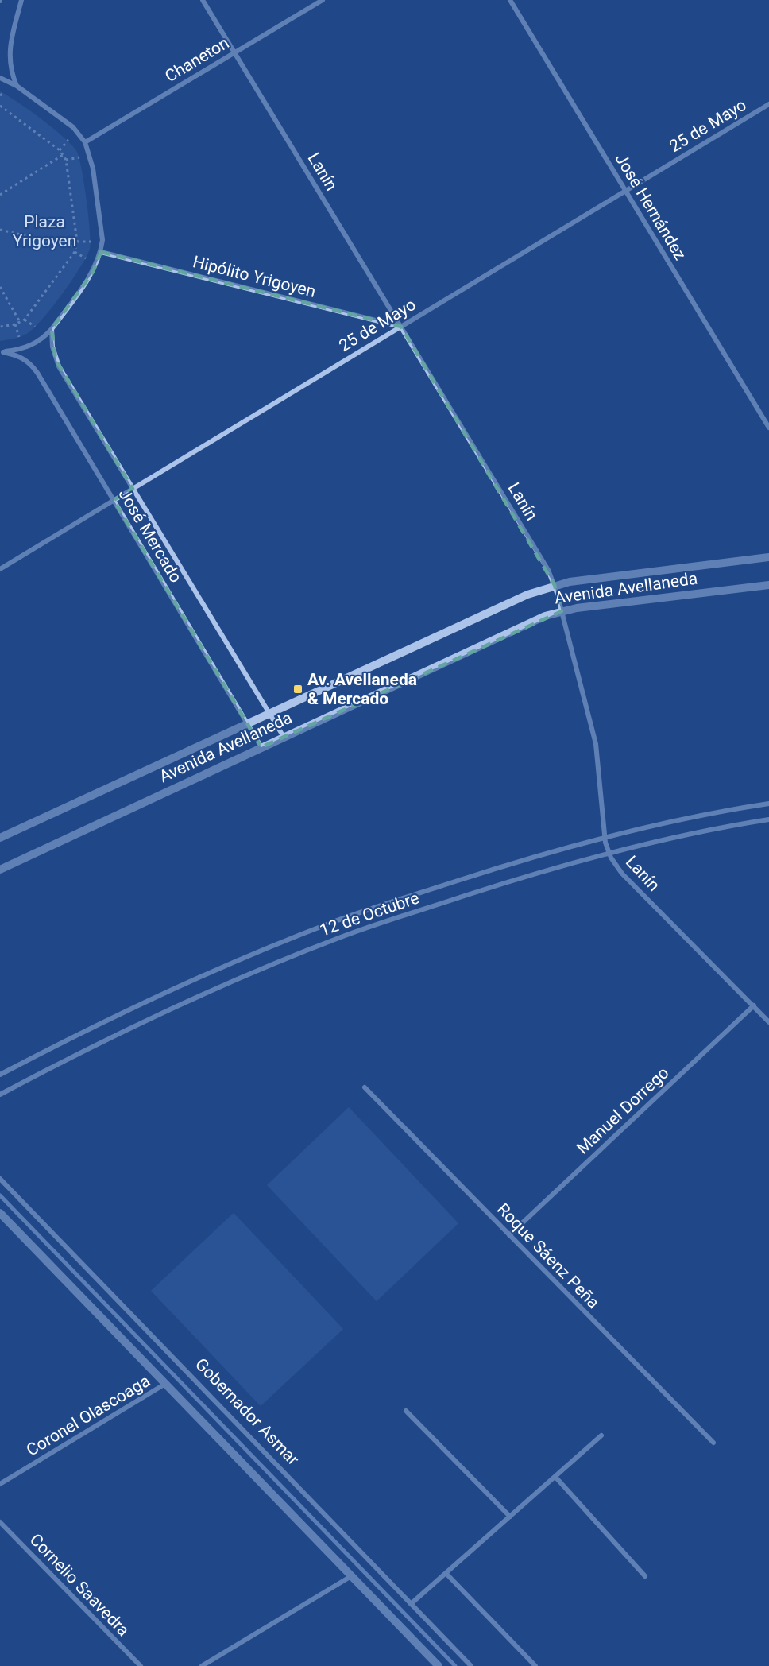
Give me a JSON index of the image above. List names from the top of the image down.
{
  "streets": {
    "street": [
      "Chaneton",
      "25 de Mayo",
      "Lanín",
      "José Hernández",
      "Hipólito Yrigoyen",
      "José Mercado",
      "Avenida Avellaneda",
      "12 de Octubre",
      "Manuel Dorrego",
      "Roque Sáenz Peña",
      "Gobernador Asmar",
      "Coronel Olascoaga",
      "Cornelio Saavedra"
    ]
  },
  "crossings": [
    ["Chaneton", "Lanín"],
    ["25 de Mayo", "Lanín"],
    ["25 de Mayo", "José Hernández"],
    ["25 de Mayo", "Hipólito Yrigoyen"],
    ["25 de Mayo", "José Mercado"],
    ["Lanín", "Hipólito Yrigoyen"],
    ["Lanín", "Avenida Avellaneda"],
    ["Lanín", "12 de Octubre"],
    ["Lanín", "Manuel Dorrego"],
    ["José Mercado", "Avenida Avellaneda"],
    ["Manuel Dorrego", "Roque Sáenz Peña"]
  ],
  "parks": ["Plaza Yrigoyen"],
  "places": {
    "transit": ["Av. Avellaneda & Mercado"]
  }
}
